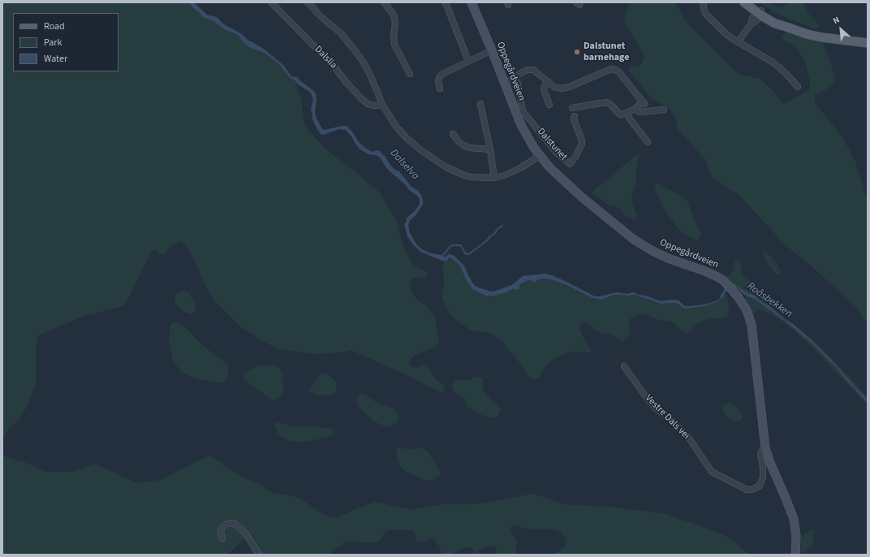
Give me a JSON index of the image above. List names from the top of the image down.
{
  "streets": {
    "main road": ["Oppegårdveien"],
    "street": ["Dalslia", "Dalstunet", "Vestre Dals vei"]
  },
  "crossings": [
    ["Oppegårdveien", "Vestre Dals vei"]
  ],
  "water": ["Dalselva", "Roåsbekken"],
  "places": ["Dalstunet barnehage"],
  "legend": ["Road", "Park", "Water"],
  "north": "top left"
}
